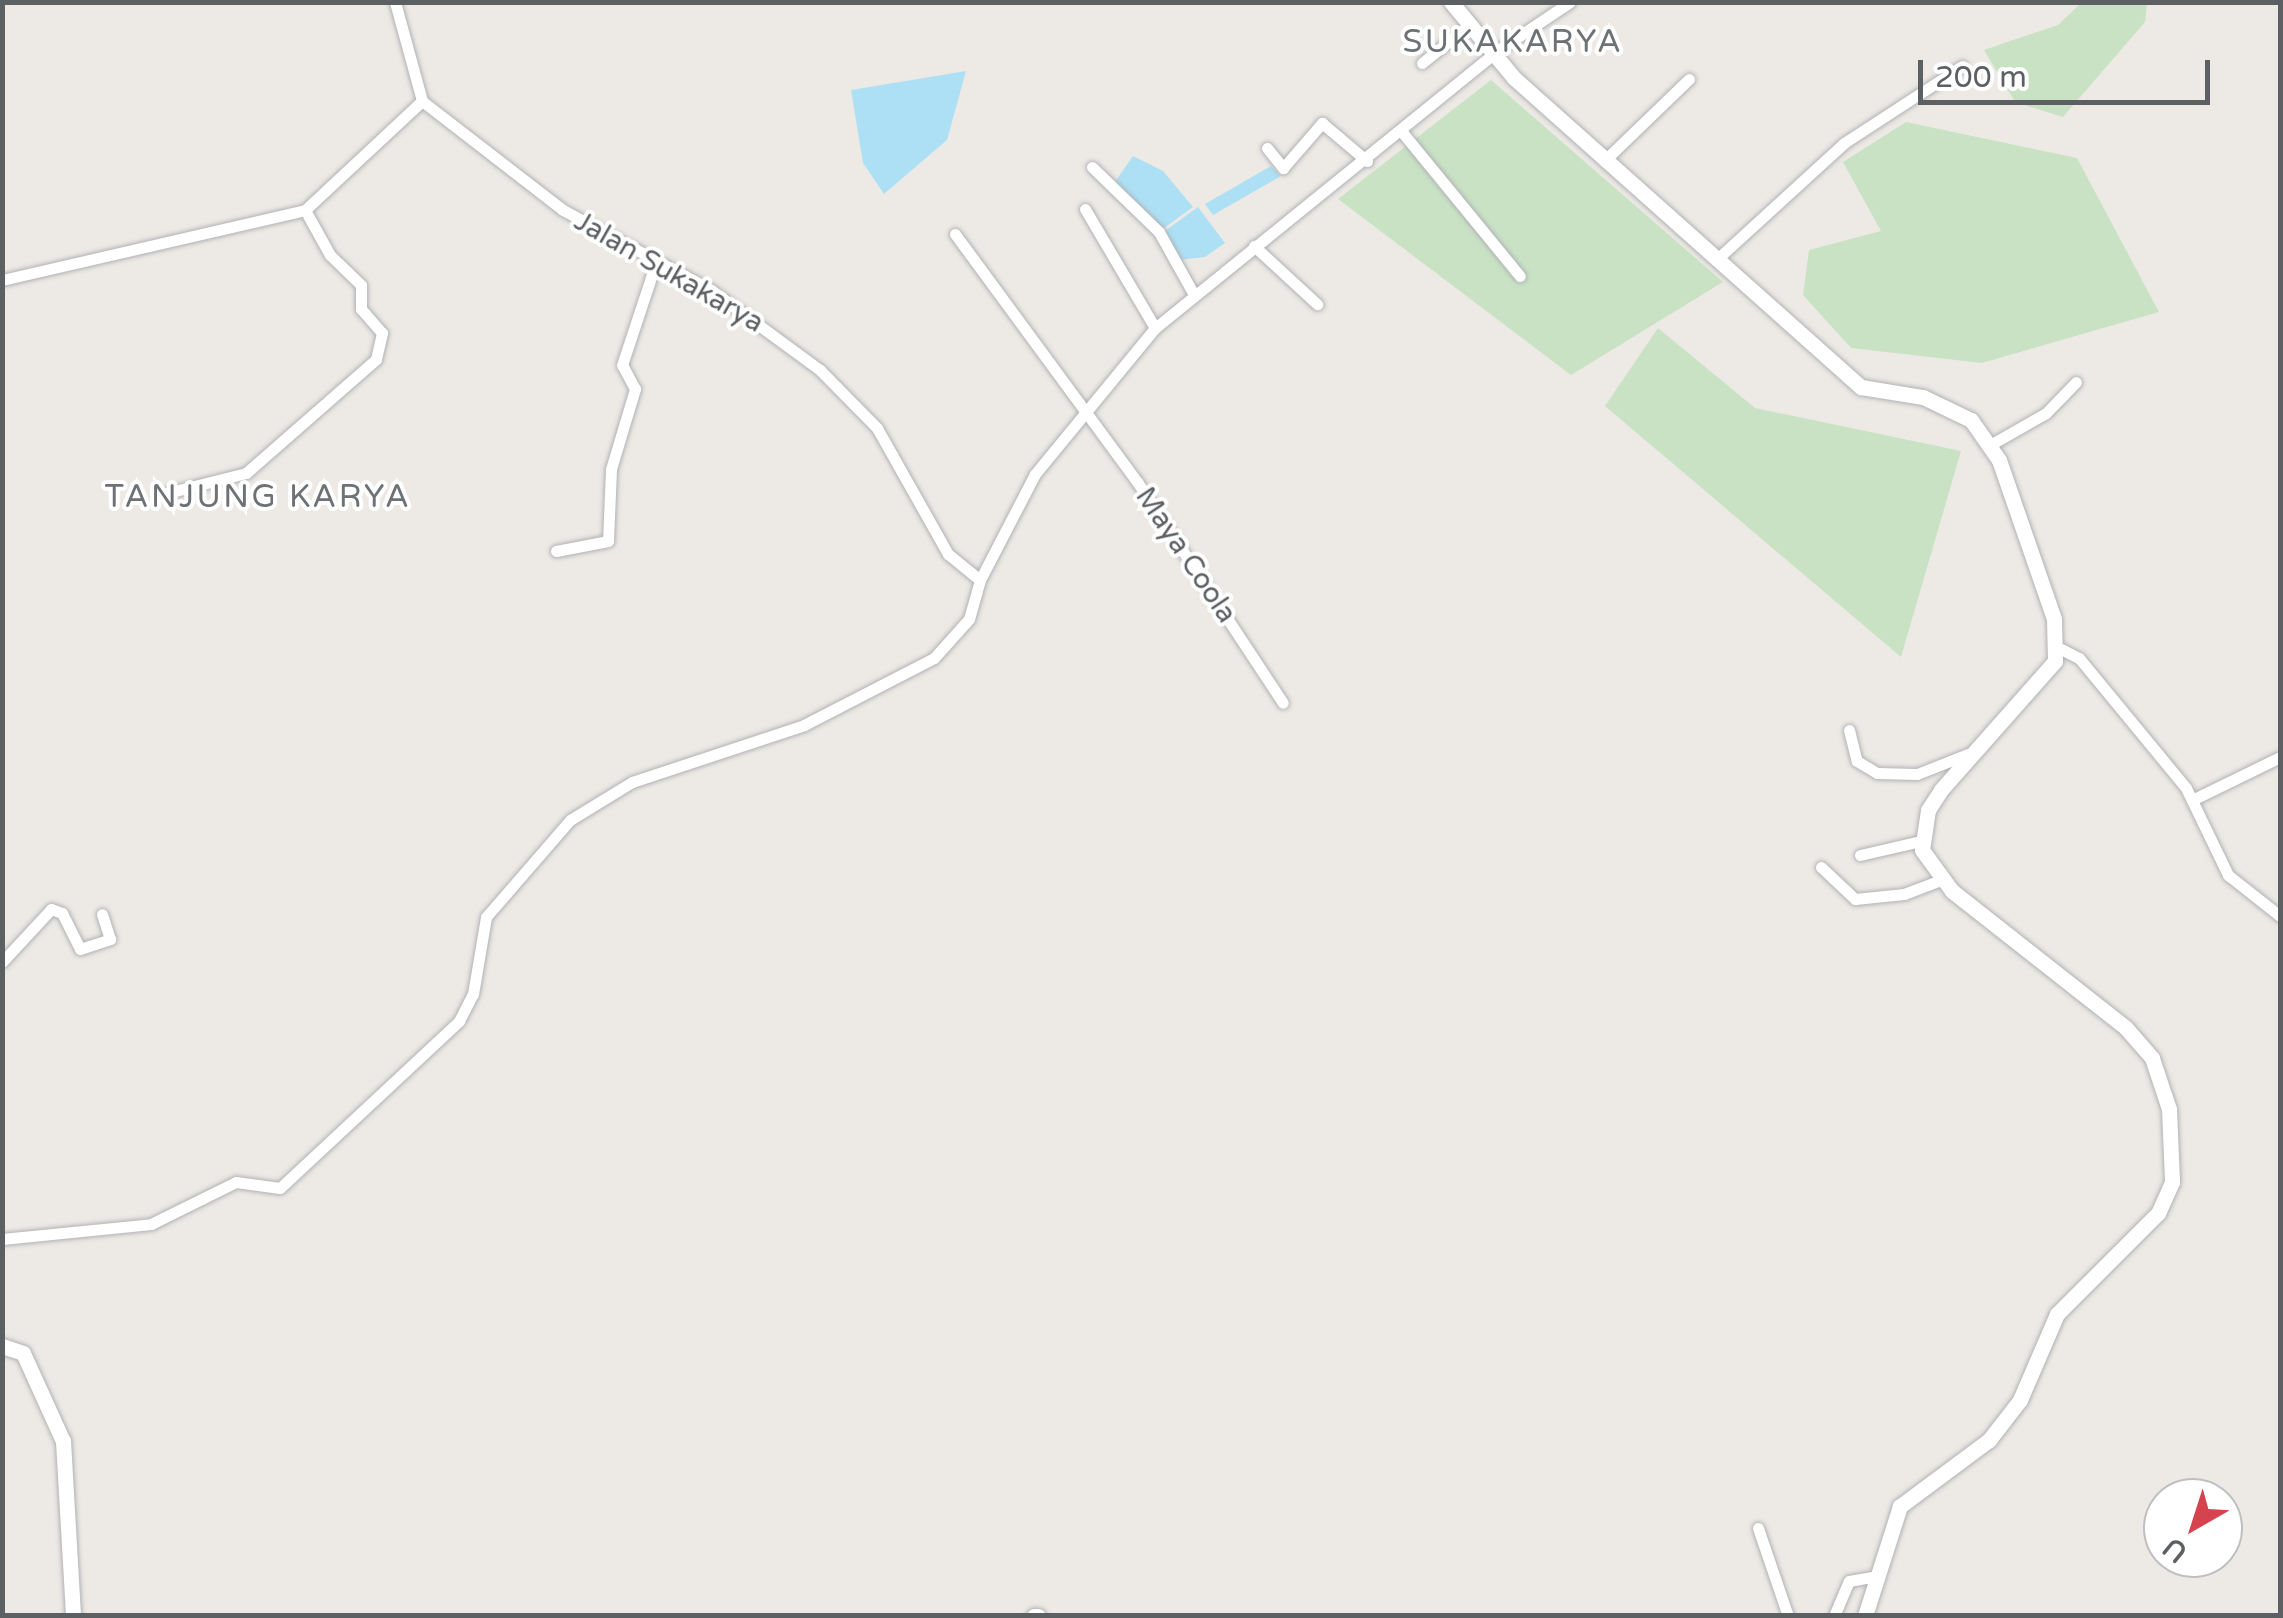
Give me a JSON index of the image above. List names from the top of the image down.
{
  "streets": {
    "street": ["Jalan Sukakarya", "Maya Coola"]
  },
  "districts": ["SUKAKARYA", "TANJUNG KARYA"],
  "scale_bar": "200 m",
  "north": "bottom left"
}
